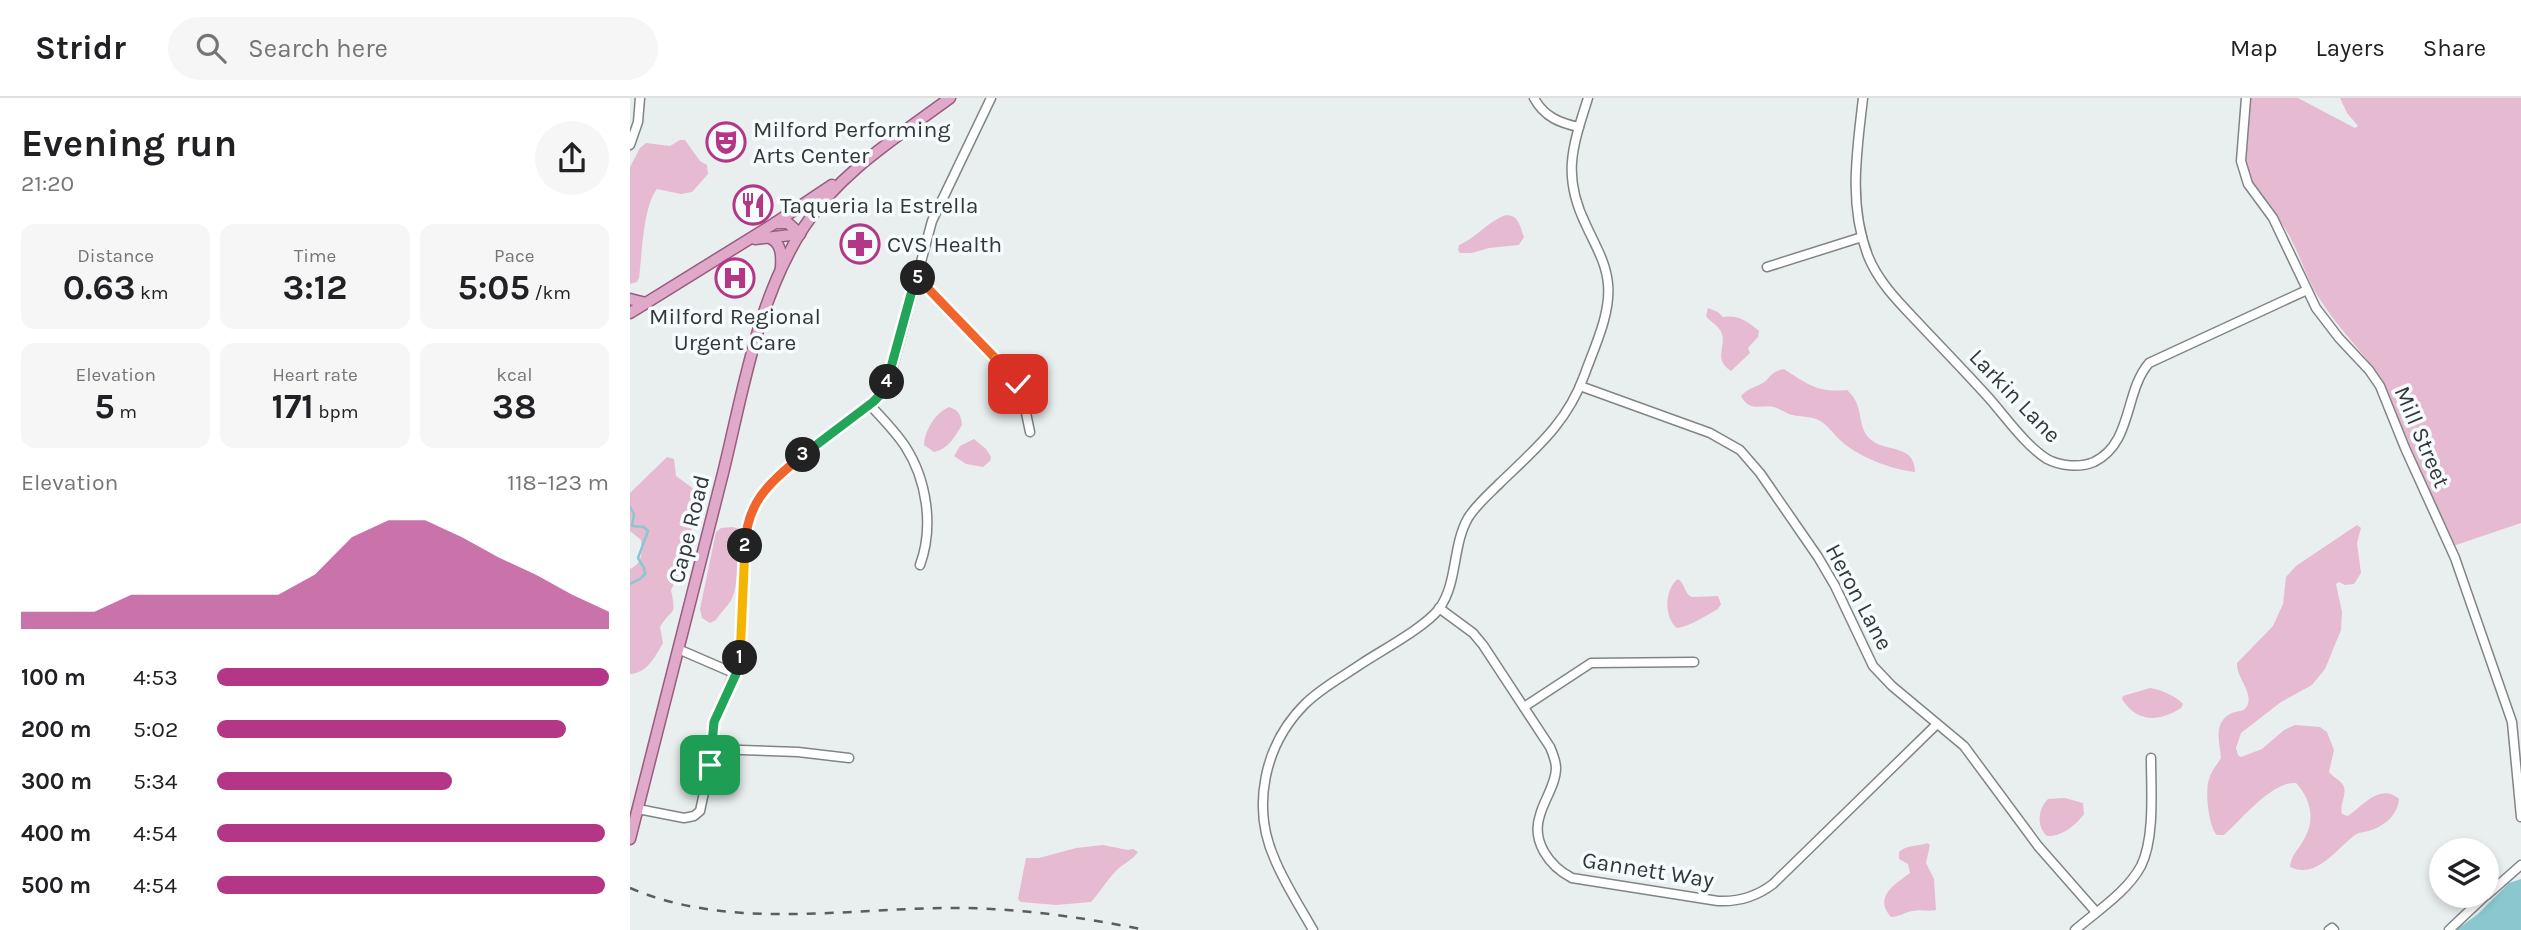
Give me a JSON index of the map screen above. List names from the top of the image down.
{
  "streets": {
    "main road": ["Cape Road"],
    "street": [
      "Larkin Lane",
      "Mill Street",
      "Heron Lane",
      "Gannett Way"
    ]
  },
  "crossings": [
    ["Larkin Lane", "Mill Street"],
    ["Heron Lane", "Gannett Way"]
  ],
  "places": {
    "theatre": ["Milford Performing Arts Center"],
    "restaurant": ["Taqueria la Estrella"],
    "pharmacy": ["CVS Health"],
    "hospital": ["Milford Regional Urgent Care"]
  },
  "page": {
    "header": "Stridr",
    "search": "Search here",
    "nav": ["Map", "Layers", "Share"],
    "heading": ["Evening run", "21:20"],
    "stats": [
      ["Distance", "0.63 km"],
      ["Time", "3:12"],
      ["Pace", "5:05 /km"],
      ["Elevation", "5 m"],
      ["Heart rate", "171 bpm"],
      ["kcal", "38"]
    ],
    "pins": [
      "5",
      "4",
      "3",
      "2",
      "1"
    ],
    "chart": ["Elevation", "118–123 m"],
    "list": [
      {
        "name": "100 m",
        "note": "4:53"
      },
      {
        "name": "200 m",
        "note": "5:02"
      },
      {
        "name": "300 m",
        "note": "5:34"
      },
      {
        "name": "400 m",
        "note": "4:54"
      },
      {
        "name": "500 m",
        "note": "4:54"
      }
    ]
  }
}
